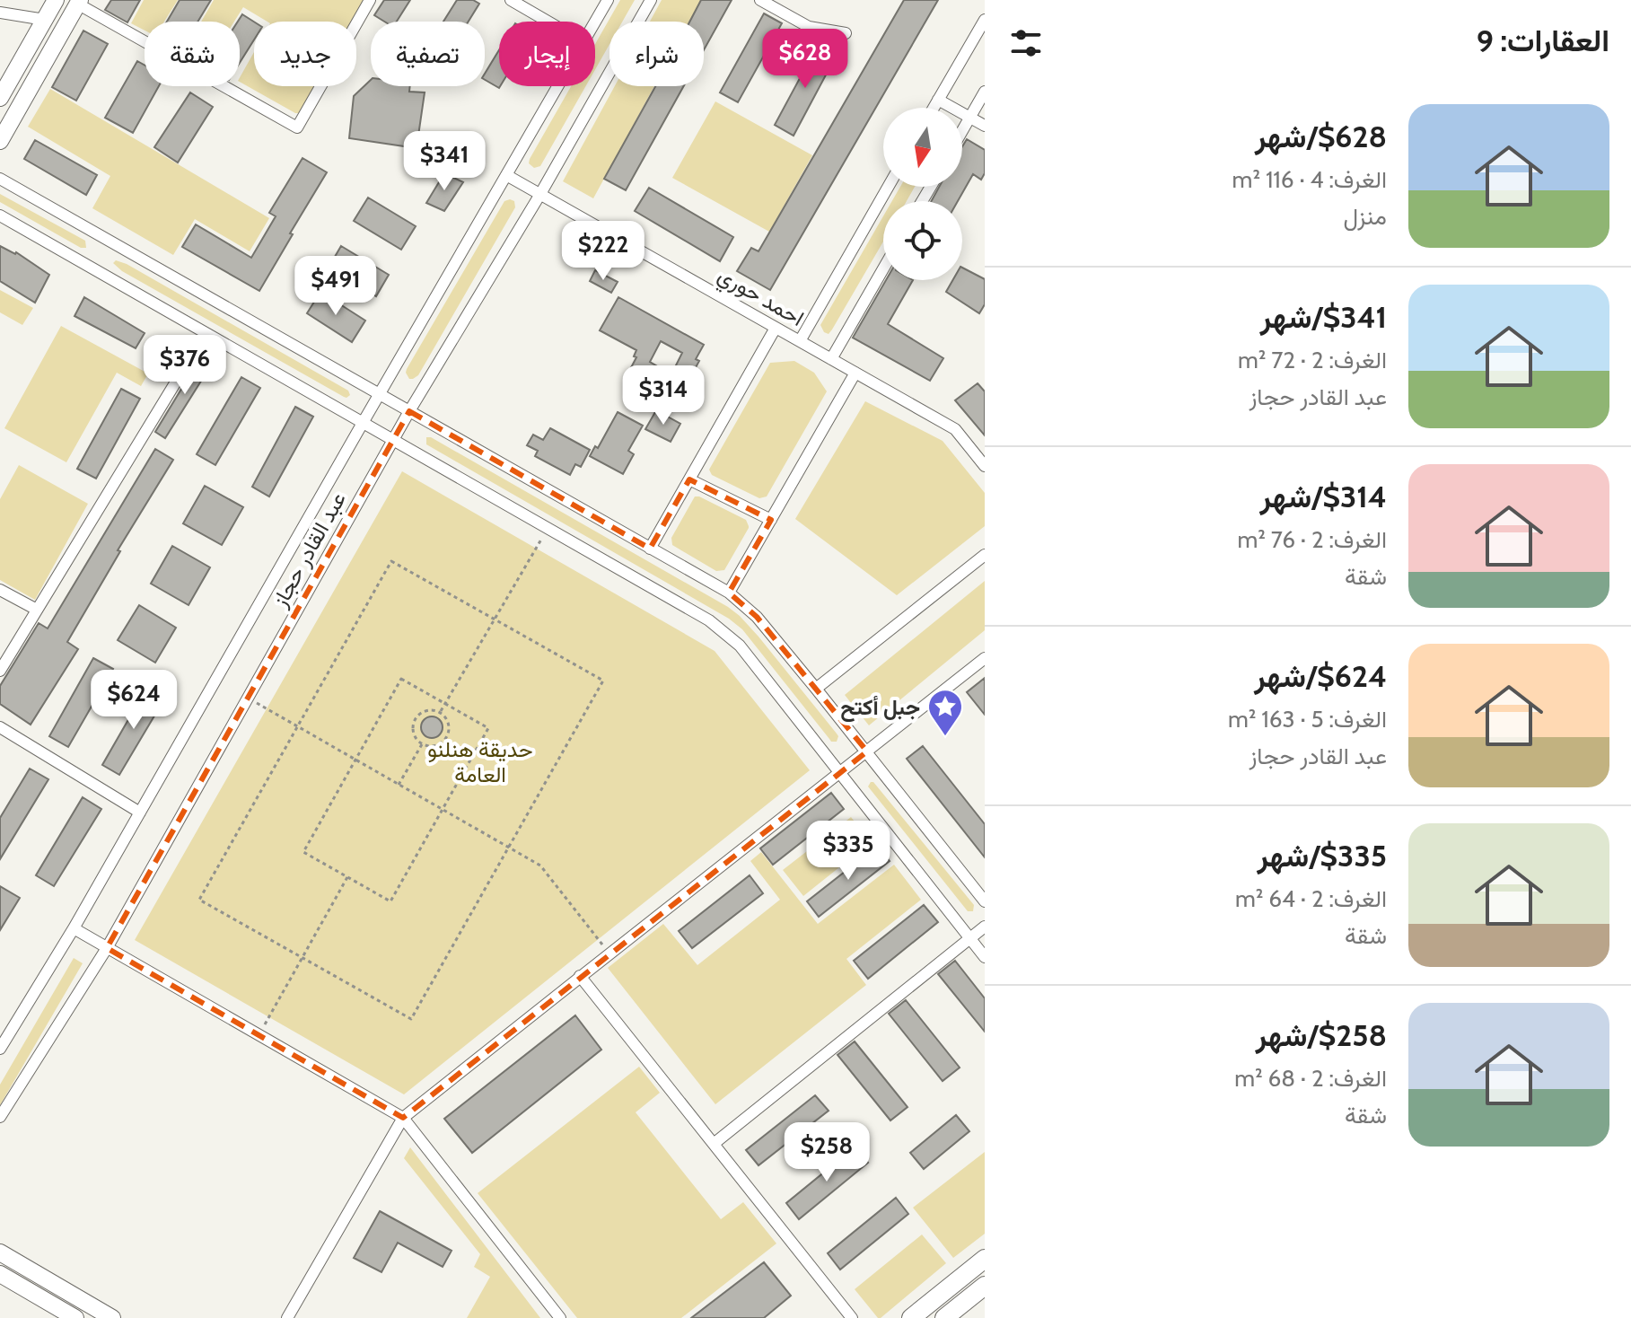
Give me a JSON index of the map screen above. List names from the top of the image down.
{
  "streets": {
    "street": ["احمد حوري", "عبد القادر حجاز"]
  },
  "crossings": [
    ["احمد حوري", "عبد القادر حجاز"]
  ],
  "parks": ["حديقة هنلنو العامة"],
  "places": {
    "place": ["جبل أكتح"]
  },
  "north": "bottom",
  "page": {
    "heading": "العقارات: 9",
    "chip": [
      "شراء",
      "إيجار",
      "تصفية",
      "جديد",
      "شقة"
    ],
    "price": [
      "$628",
      "$341",
      "$222",
      "$491",
      "$376",
      "$314",
      "$624",
      "$335",
      "$258"
    ],
    "list": [
      {
        "name": "$628/شهر",
        "note": "الغرف: 4 · 116 m² · منزل"
      },
      {
        "name": "$341/شهر",
        "note": "الغرف: 2 · 72 m² · عبد القادر حجاز"
      },
      {
        "name": "$314/شهر",
        "note": "الغرف: 2 · 76 m² · شقة"
      },
      {
        "name": "$624/شهر",
        "note": "الغرف: 5 · 163 m² · عبد القادر حجاز"
      },
      {
        "name": "$335/شهر",
        "note": "الغرف: 2 · 64 m² · شقة"
      },
      {
        "name": "$258/شهر",
        "note": "الغرف: 2 · 68 m² · شقة"
      }
    ]
  }
}
